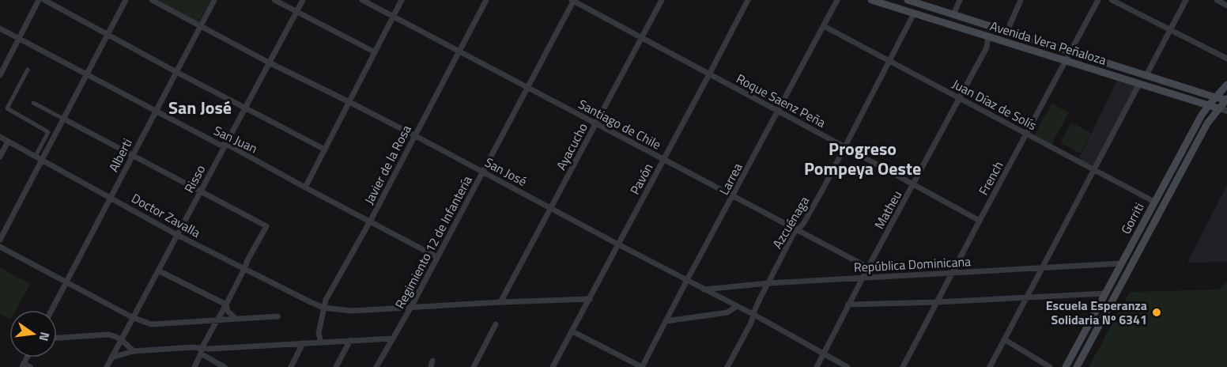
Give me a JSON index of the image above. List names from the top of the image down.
{
  "streets": {
    "main road": ["Avenida Vera Peñaloza", "Gorriti"],
    "street": [
      "Roque Saenz Peña",
      "Juan Díaz de Solís",
      "Santiago de Chile",
      "San Juan",
      "Ayacucho",
      "Alberti",
      "Javier de la Rosa",
      "San José",
      "French",
      "Risso",
      "Pavón",
      "Larrea",
      "Matheu",
      "Doctor Zavalla",
      "Azcuénaga",
      "Regimiento 12 de Infantería",
      "República Dominicana"
    ]
  },
  "crossings": [
    ["Avenida Vera Peñaloza", "French"],
    ["Avenida Vera Peñaloza", "Matheu"],
    ["Avenida Vera Peñaloza", "Gorriti"],
    ["Avenida Vera Peñaloza", "Azcuénaga"],
    ["Roque Saenz Peña", "Ayacucho"],
    ["Roque Saenz Peña", "French"],
    ["Roque Saenz Peña", "Pavón"],
    ["Roque Saenz Peña", "Larrea"],
    ["Roque Saenz Peña", "Matheu"],
    ["Roque Saenz Peña", "Azcuénaga"],
    ["Roque Saenz Peña", "Regimiento 12 de Infantería"],
    ["Juan Díaz de Solís", "French"],
    ["Juan Díaz de Solís", "Larrea"],
    ["Juan Díaz de Solís", "Matheu"],
    ["Juan Díaz de Solís", "Gorriti"],
    ["Juan Díaz de Solís", "Azcuénaga"],
    ["Santiago de Chile", "Ayacucho"],
    ["Santiago de Chile", "Javier de la Rosa"],
    ["Santiago de Chile", "Pavón"],
    ["Santiago de Chile", "Larrea"],
    ["Santiago de Chile", "Matheu"],
    ["Santiago de Chile", "Azcuénaga"],
    ["Santiago de Chile", "Regimiento 12 de Infantería"],
    ["San Juan", "Alberti"],
    ["San Juan", "Javier de la Rosa"],
    ["San Juan", "Risso"],
    ["San Juan", "Regimiento 12 de Infantería"],
    ["Ayacucho", "San José"],
    ["Ayacucho", "Doctor Zavalla"],
    ["Alberti", "San José"],
    ["Alberti", "Doctor Zavalla"],
    ["Javier de la Rosa", "San José"],
    ["Javier de la Rosa", "Doctor Zavalla"],
    ["San José", "Risso"],
    ["San José", "Pavón"],
    ["San José", "Larrea"],
    ["San José", "Matheu"],
    ["San José", "Azcuénaga"],
    ["San José", "Regimiento 12 de Infantería"],
    ["San José", "República Dominicana"],
    ["French", "República Dominicana"],
    ["Risso", "Doctor Zavalla"],
    ["Pavón", "Doctor Zavalla"],
    ["Matheu", "República Dominicana"],
    ["Doctor Zavalla", "Regimiento 12 de Infantería"],
    ["Gorriti", "República Dominicana"],
    ["Azcuénaga", "República Dominicana"]
  ],
  "districts": ["San José", "Progreso Pompeya Oeste"],
  "places": ["Escuela Esperanza Solidaria Nº 6341"],
  "north": "right"
}
